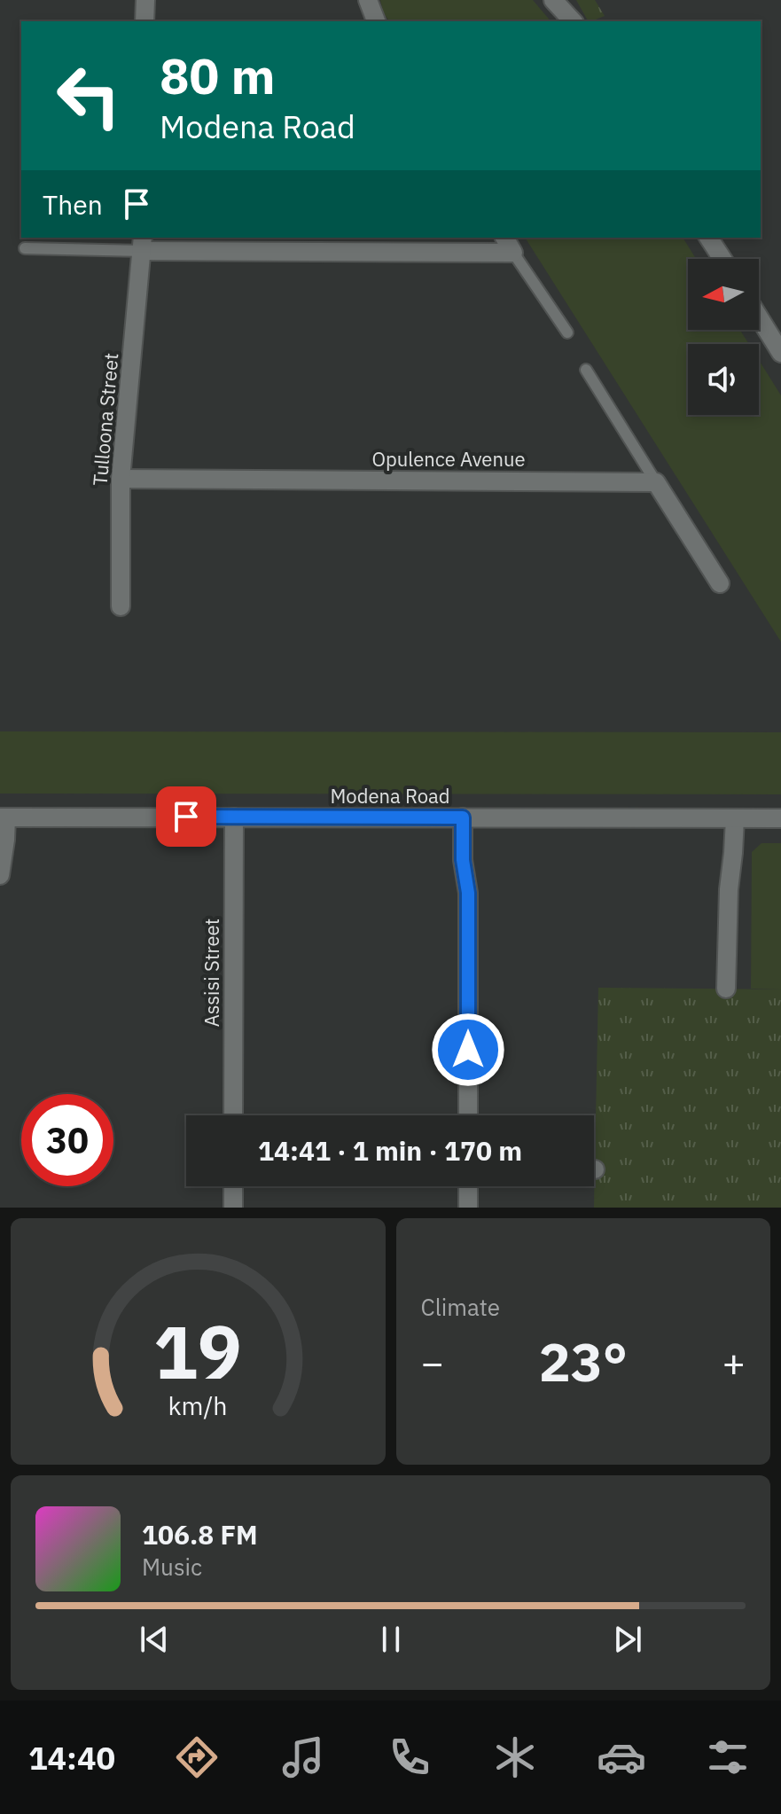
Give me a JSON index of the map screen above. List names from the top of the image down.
{
  "streets": {
    "street": [
      "Tulloona Street",
      "Opulence Avenue",
      "Modena Road",
      "Assisi Street"
    ]
  },
  "crossings": [
    ["Tulloona Street", "Opulence Avenue"],
    ["Modena Road", "Assisi Street"]
  ],
  "north": "left",
  "page": {
    "turn": ["80 m", "Modena Road"],
    "then": "Then",
    "limit": "30",
    "trip": "14:41 · 1 min · 170 m",
    "tile": "Climate",
    "heat": ["−", "23°", "+"],
    "song": ["106.8 FM", "Music"],
    "tabs": "14:40",
    "gauge": ["19", "km/h"]
  }
}
